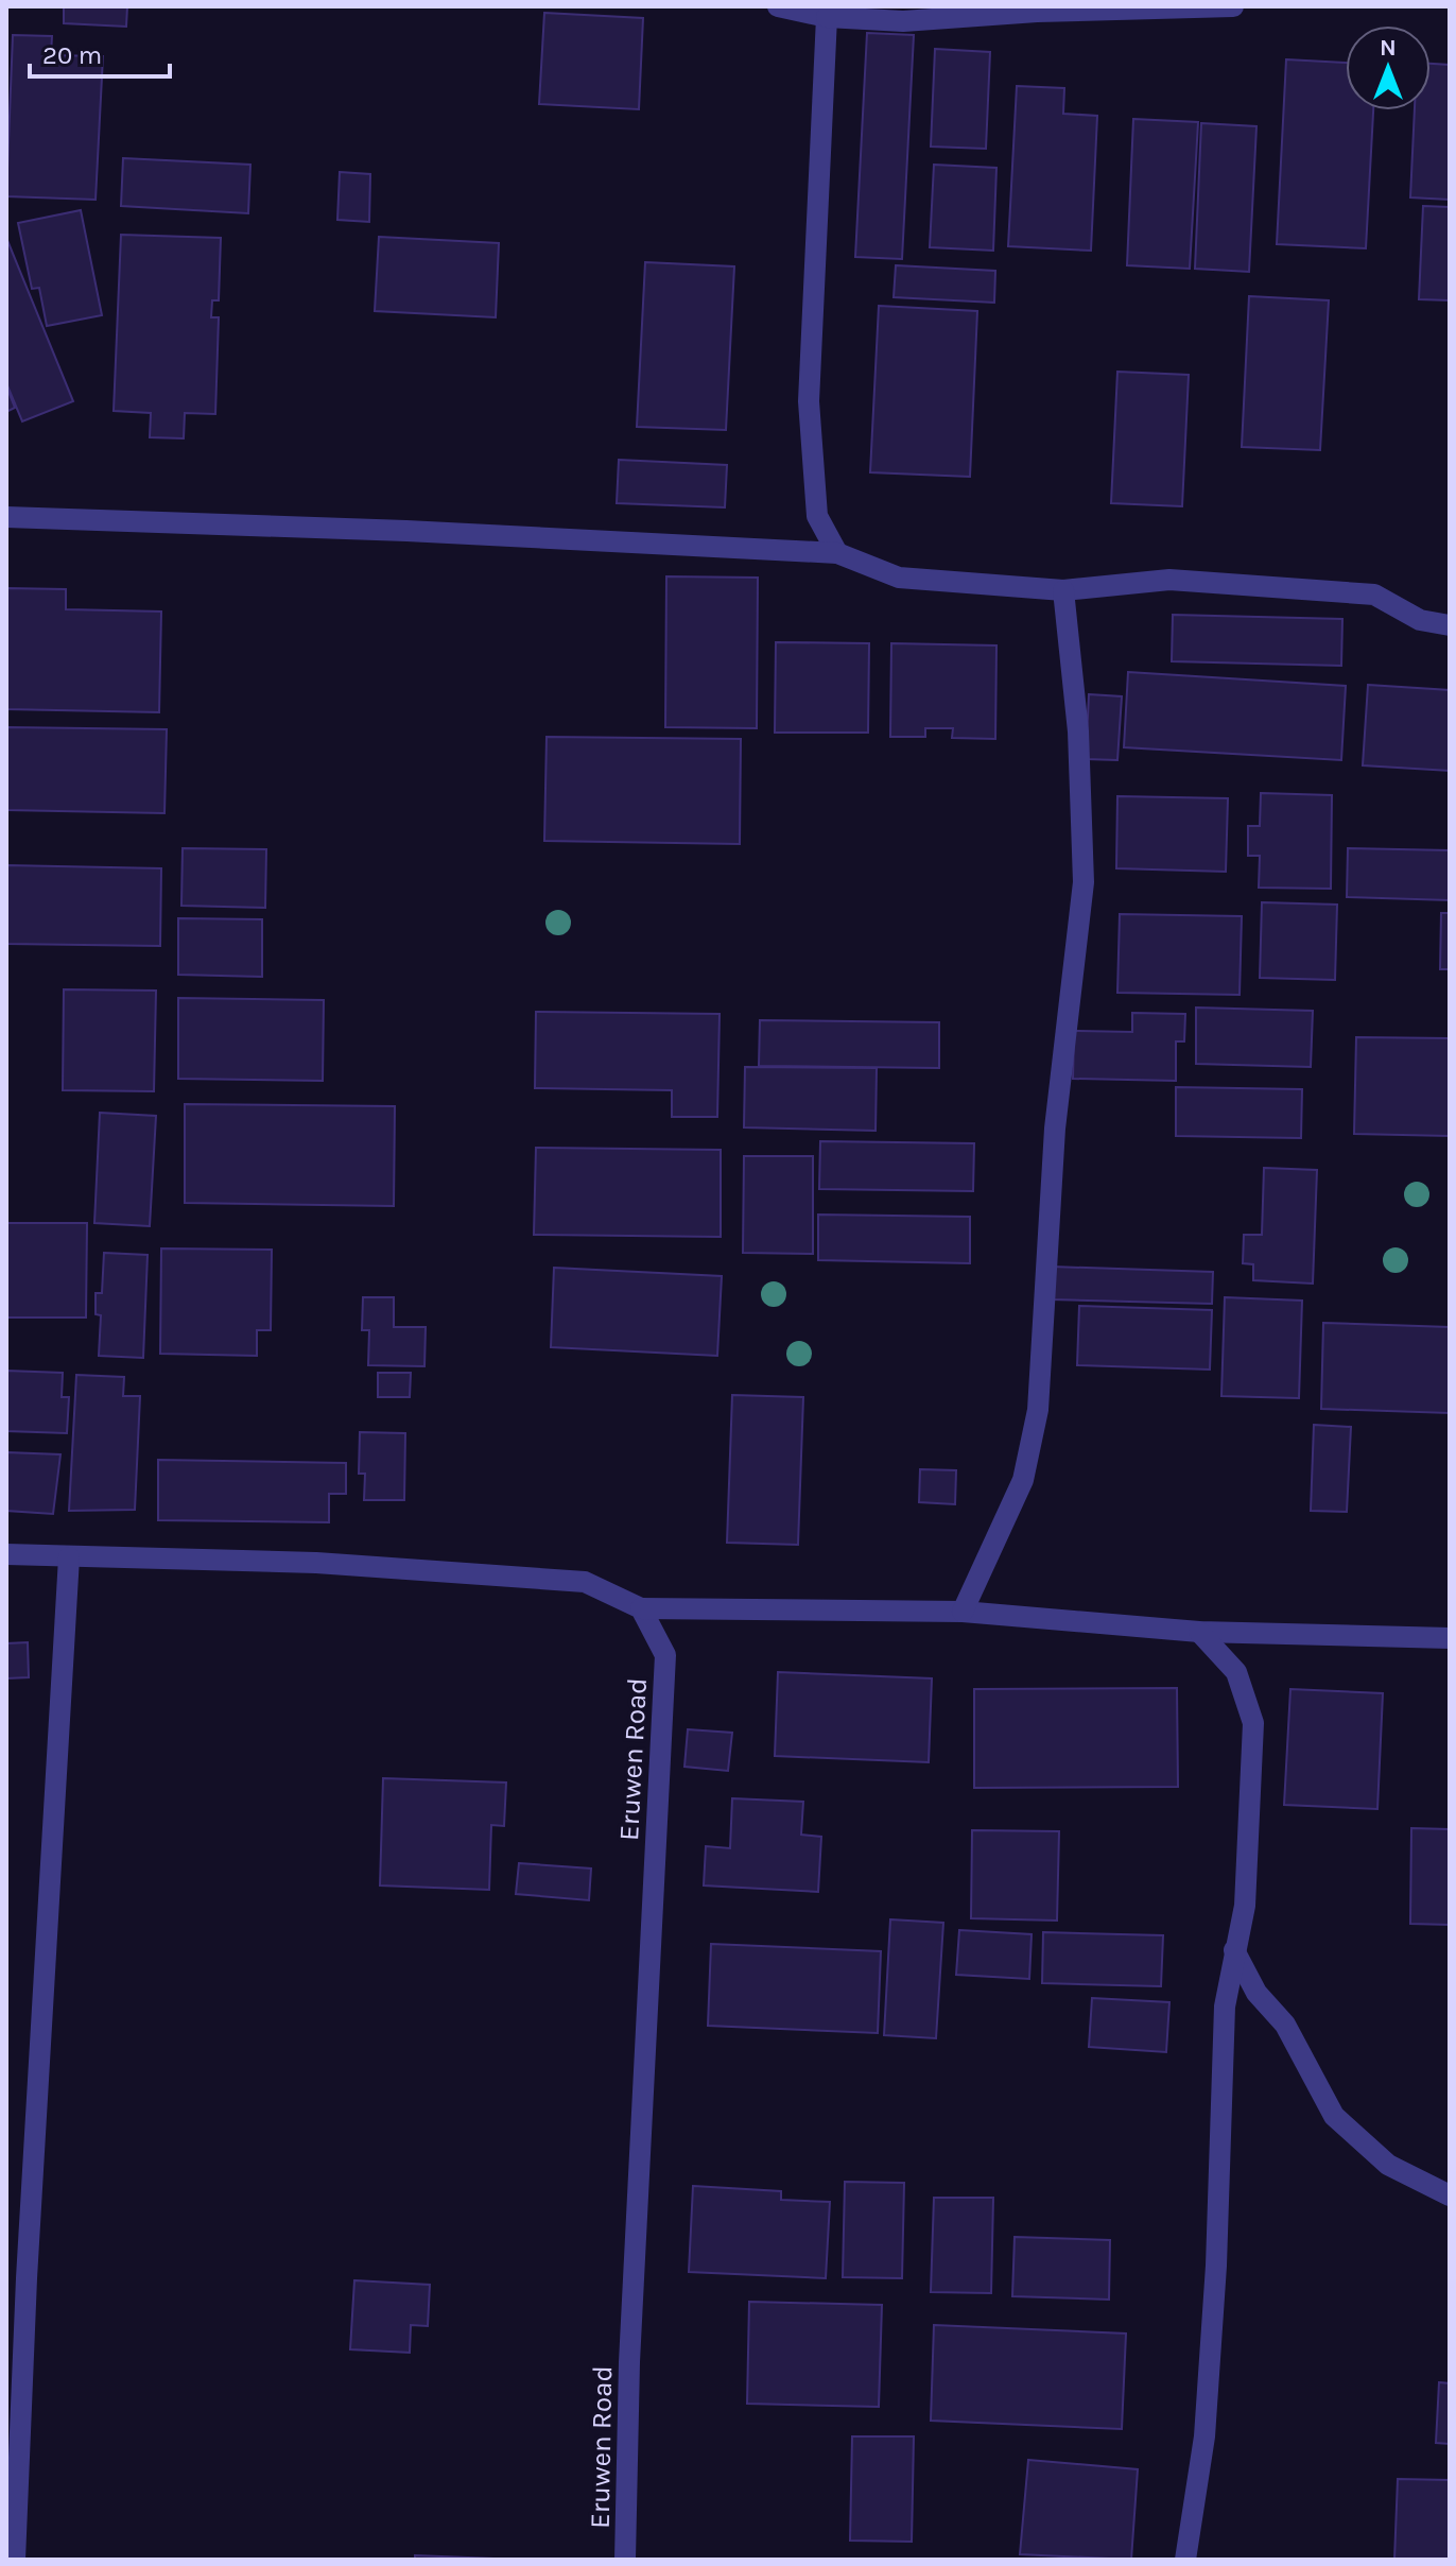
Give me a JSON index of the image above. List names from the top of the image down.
{
  "streets": {
    "street": ["Eruwen Road"]
  },
  "scale_bar": "20 m",
  "north": "top"
}
